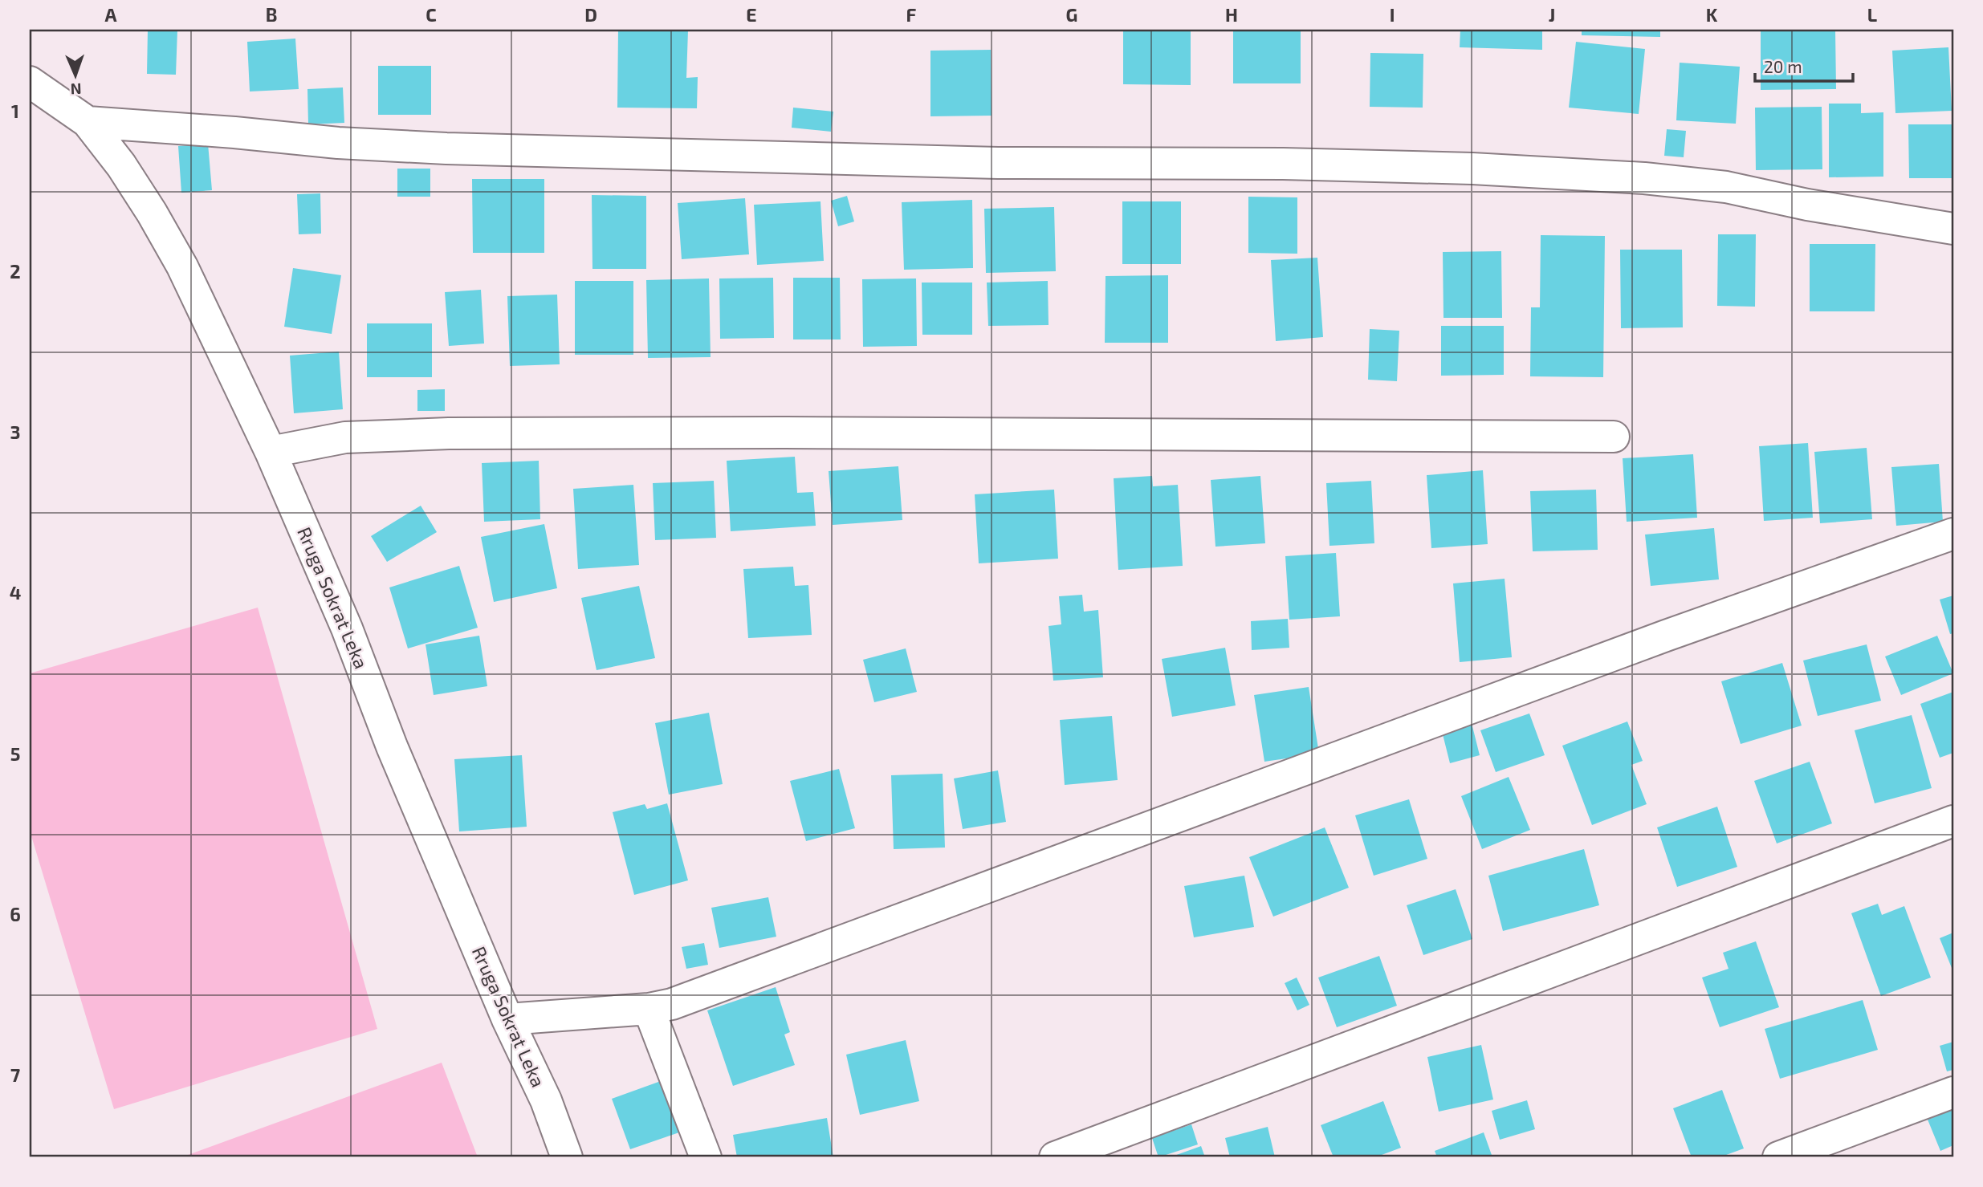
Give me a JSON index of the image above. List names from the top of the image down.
{
  "streets": {
    "street": ["Rruga Sokrat Leka"]
  },
  "scale_bar": "20 m",
  "north": "bottom",
  "grid": {
    "columns": [
      "A",
      "B",
      "C",
      "D",
      "E",
      "F",
      "G",
      "H",
      "I",
      "J",
      "K",
      "L"
    ],
    "rows": [
      "1",
      "2",
      "3",
      "4",
      "5",
      "6",
      "7"
    ]
  }
}
